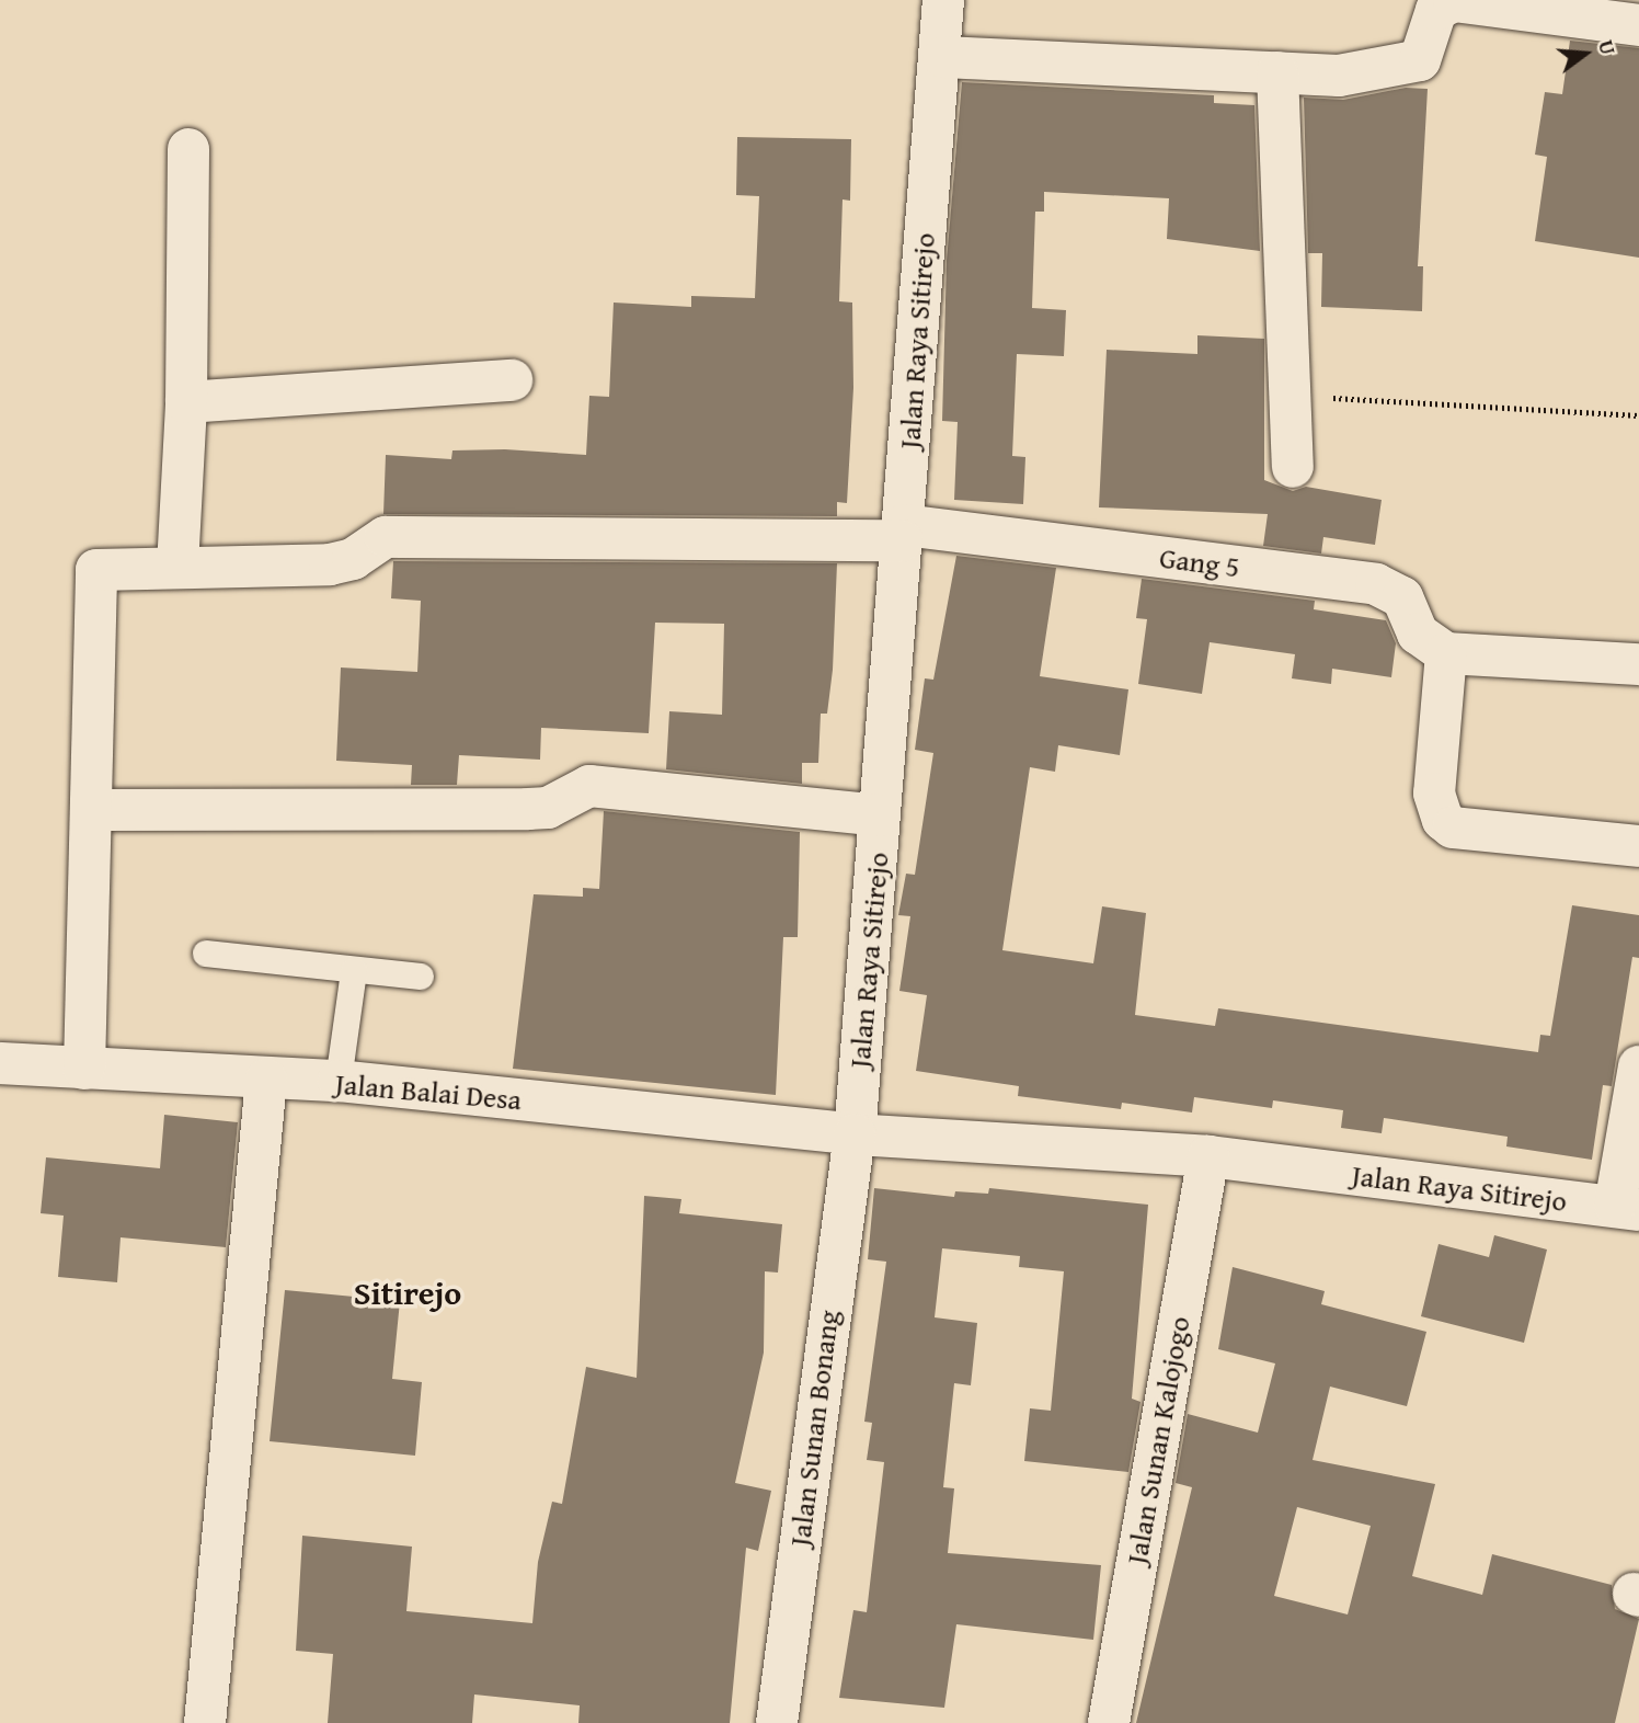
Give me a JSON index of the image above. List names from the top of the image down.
{
  "streets": {
    "street": [
      "Jalan Raya Sitirejo",
      "Gang 5",
      "Jalan Balai Desa",
      "Jalan Sunan Bonang",
      "Jalan Sunan Kalojogo"
    ]
  },
  "crossings": [
    ["Jalan Raya Sitirejo", "Gang 5"],
    ["Jalan Raya Sitirejo", "Jalan Balai Desa"],
    ["Jalan Raya Sitirejo", "Jalan Sunan Bonang"],
    ["Jalan Raya Sitirejo", "Jalan Sunan Kalojogo"],
    ["Jalan Balai Desa", "Jalan Sunan Bonang"]
  ],
  "districts": ["Sitirejo"],
  "north": "right"
}
